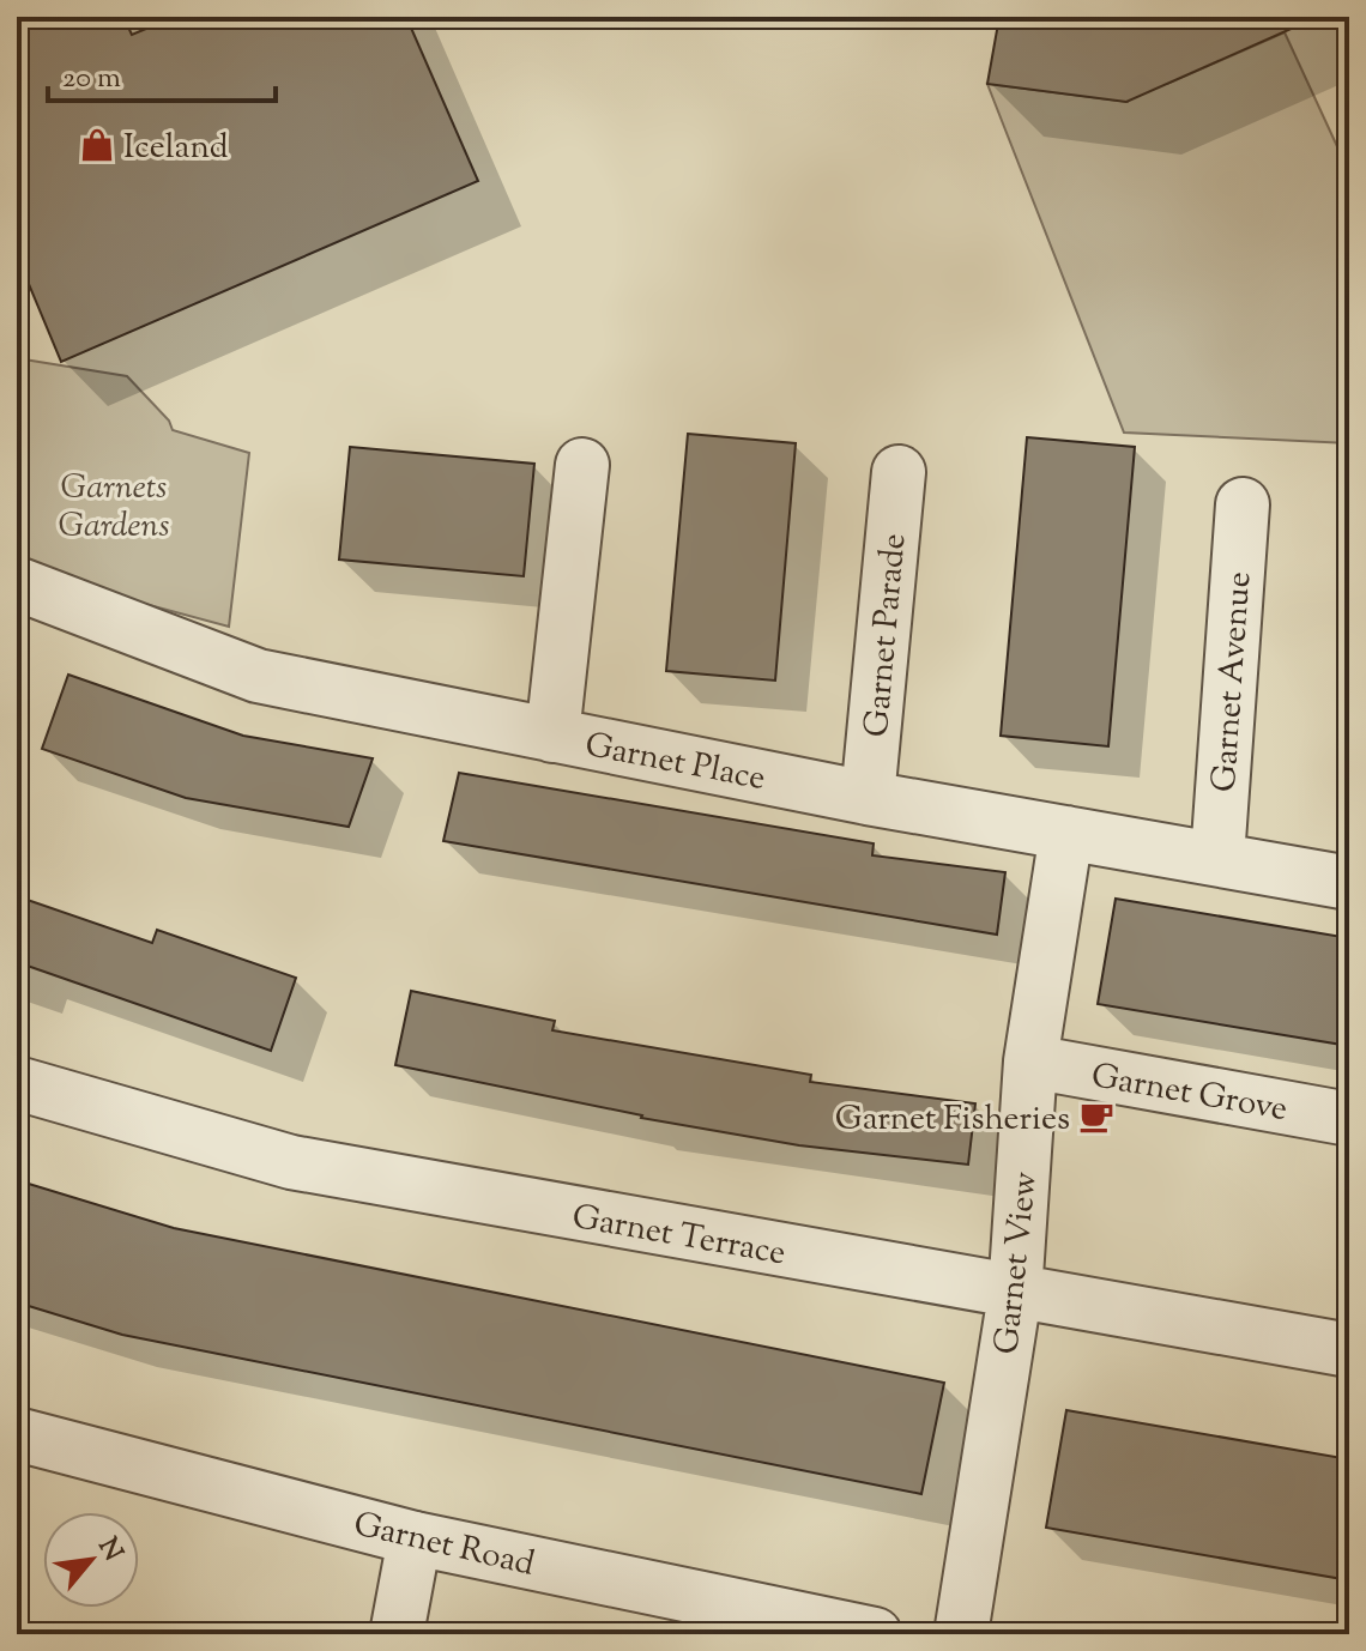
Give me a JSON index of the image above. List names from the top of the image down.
{
  "streets": {
    "street": [
      "Garnet Parade",
      "Garnet Avenue",
      "Garnet Place",
      "Garnet Grove",
      "Garnet Terrace",
      "Garnet View",
      "Garnet Road"
    ]
  },
  "crossings": [
    ["Garnet Parade", "Garnet Place"],
    ["Garnet Avenue", "Garnet Place"],
    ["Garnet Place", "Garnet View"],
    ["Garnet Grove", "Garnet View"],
    ["Garnet Terrace", "Garnet View"]
  ],
  "parks": ["Garnets Gardens"],
  "places": {
    "shop": ["Iceland"],
    "cafe": ["Garnet Fisheries"]
  },
  "scale_bar": "20 m",
  "north": "top right"
}
